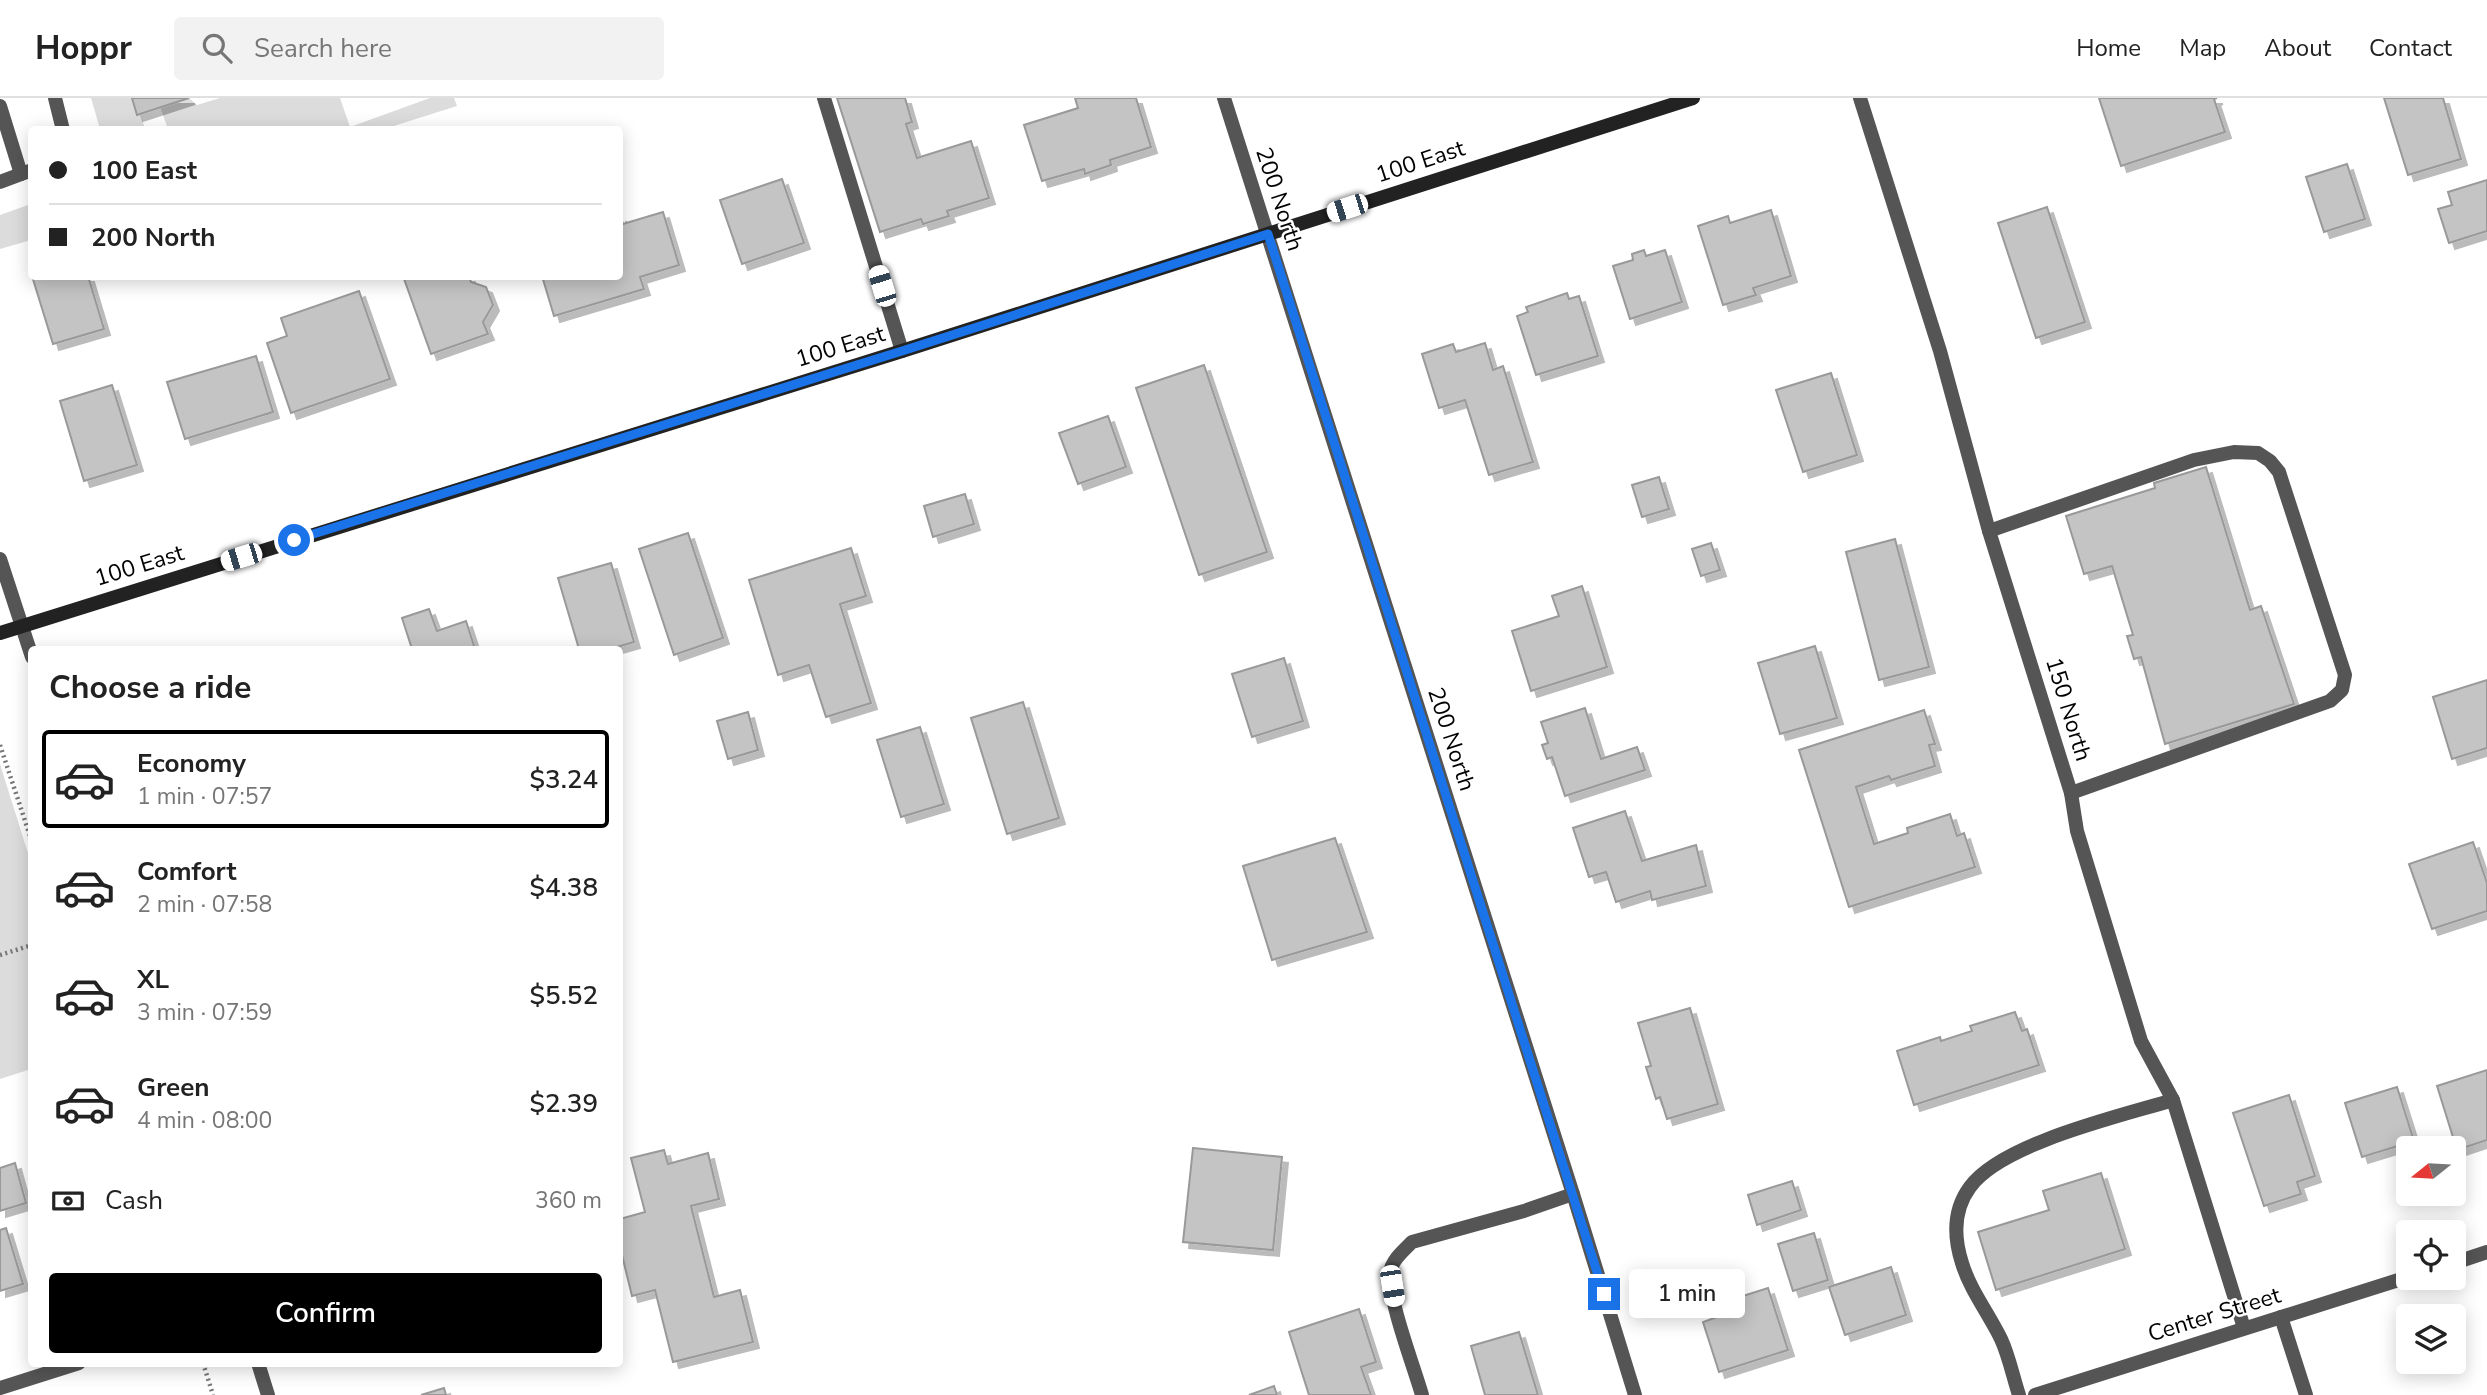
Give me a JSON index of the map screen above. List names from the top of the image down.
{
  "streets": {
    "main road": ["100 East"],
    "street": ["200 North", "150 North", "Center Street"]
  },
  "crossings": [
    ["100 East", "200 North"],
    ["150 North", "Center Street"]
  ],
  "north": "left",
  "page": {
    "header": "Hoppr",
    "search": "Search here",
    "nav": [
      "Home",
      "Map",
      "About",
      "Contact"
    ],
    "banner": ["100 East", "200 North"],
    "heading": "Choose a ride",
    "list": [
      {
        "name": "Economy",
        "note": "1 min · 07:57",
        "value": "$3.24"
      },
      {
        "name": "Comfort",
        "note": "2 min · 07:58",
        "value": "$4.38"
      },
      {
        "name": "XL",
        "note": "3 min · 07:59",
        "value": "$5.52"
      },
      {
        "name": "Green",
        "note": "4 min · 08:00",
        "value": "$2.39"
      }
    ],
    "pay": ["Cash", "360 m"],
    "buttons": "Confirm",
    "bubble": "1 min"
  }
}
